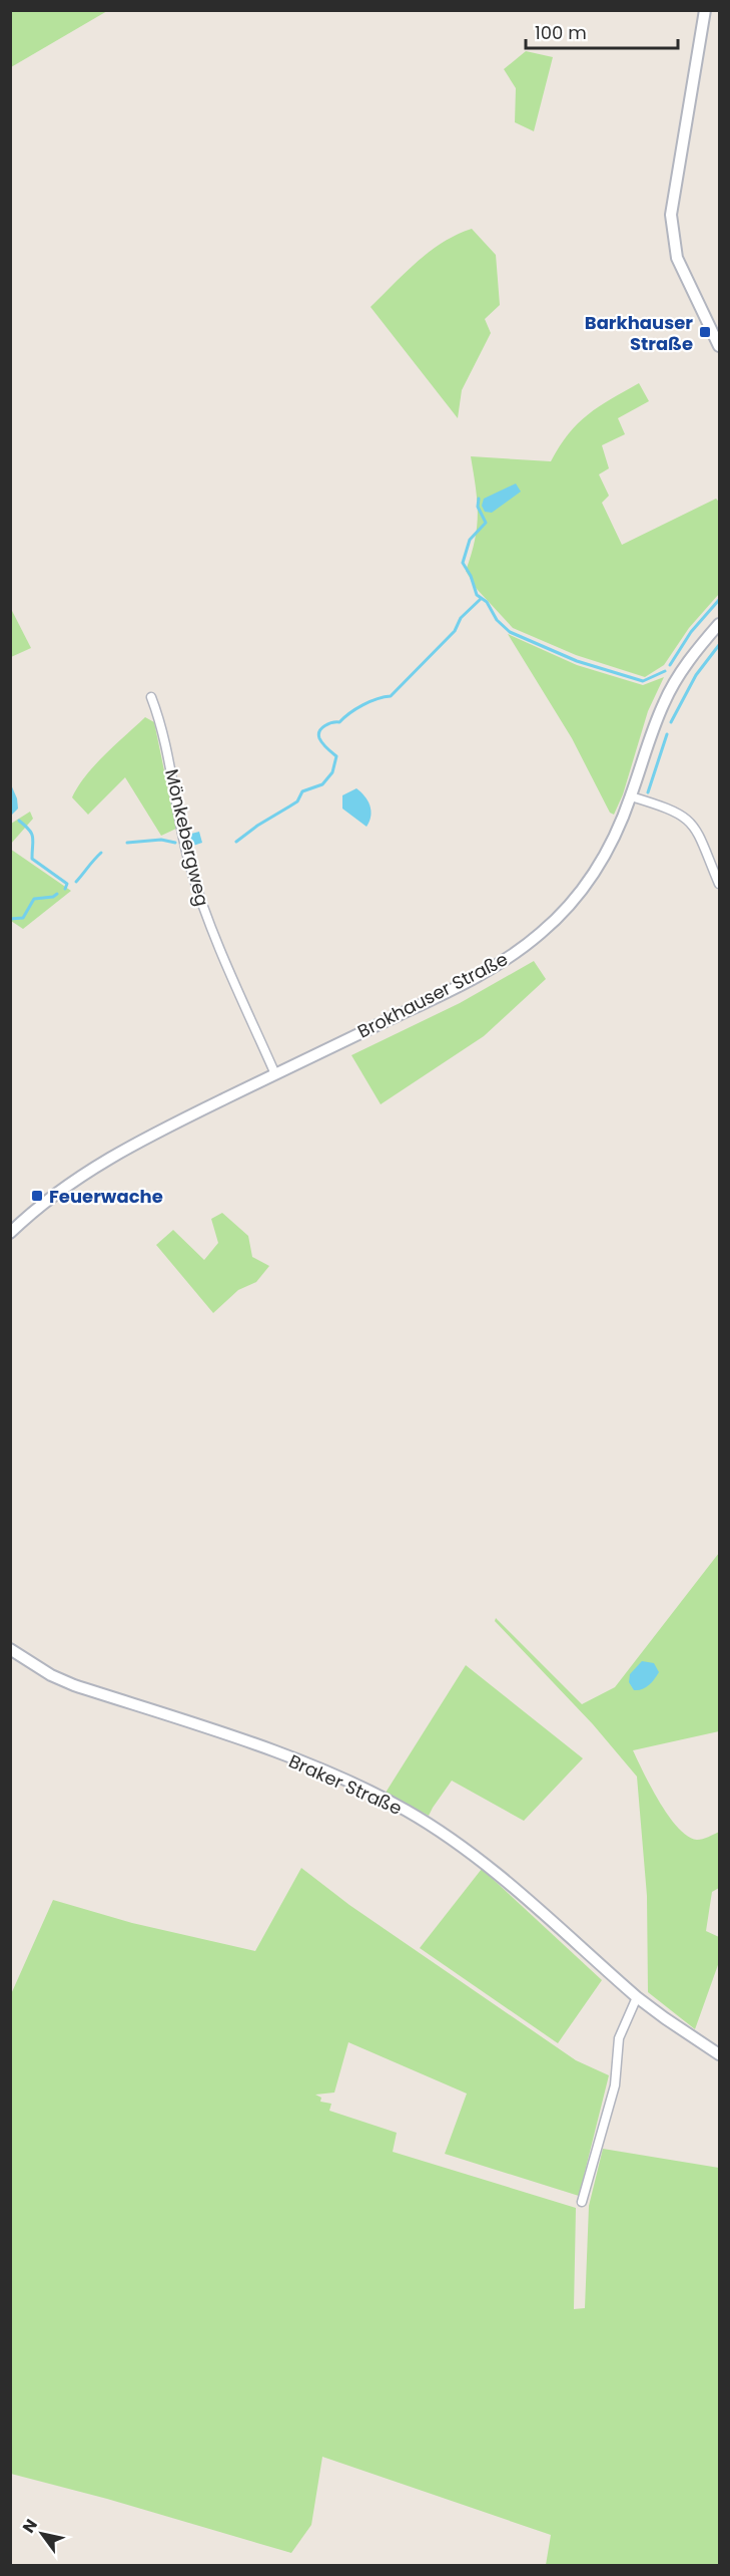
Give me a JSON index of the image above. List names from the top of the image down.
{
  "streets": {
    "street": ["Mönkebergweg", "Brokhauser Straße", "Braker Straße"]
  },
  "crossings": [
    ["Mönkebergweg", "Brokhauser Straße"]
  ],
  "places": {
    "transit": ["Barkhauser Straße", "Feuerwache"]
  },
  "scale_bar": "100 m",
  "north": "top left"
}
